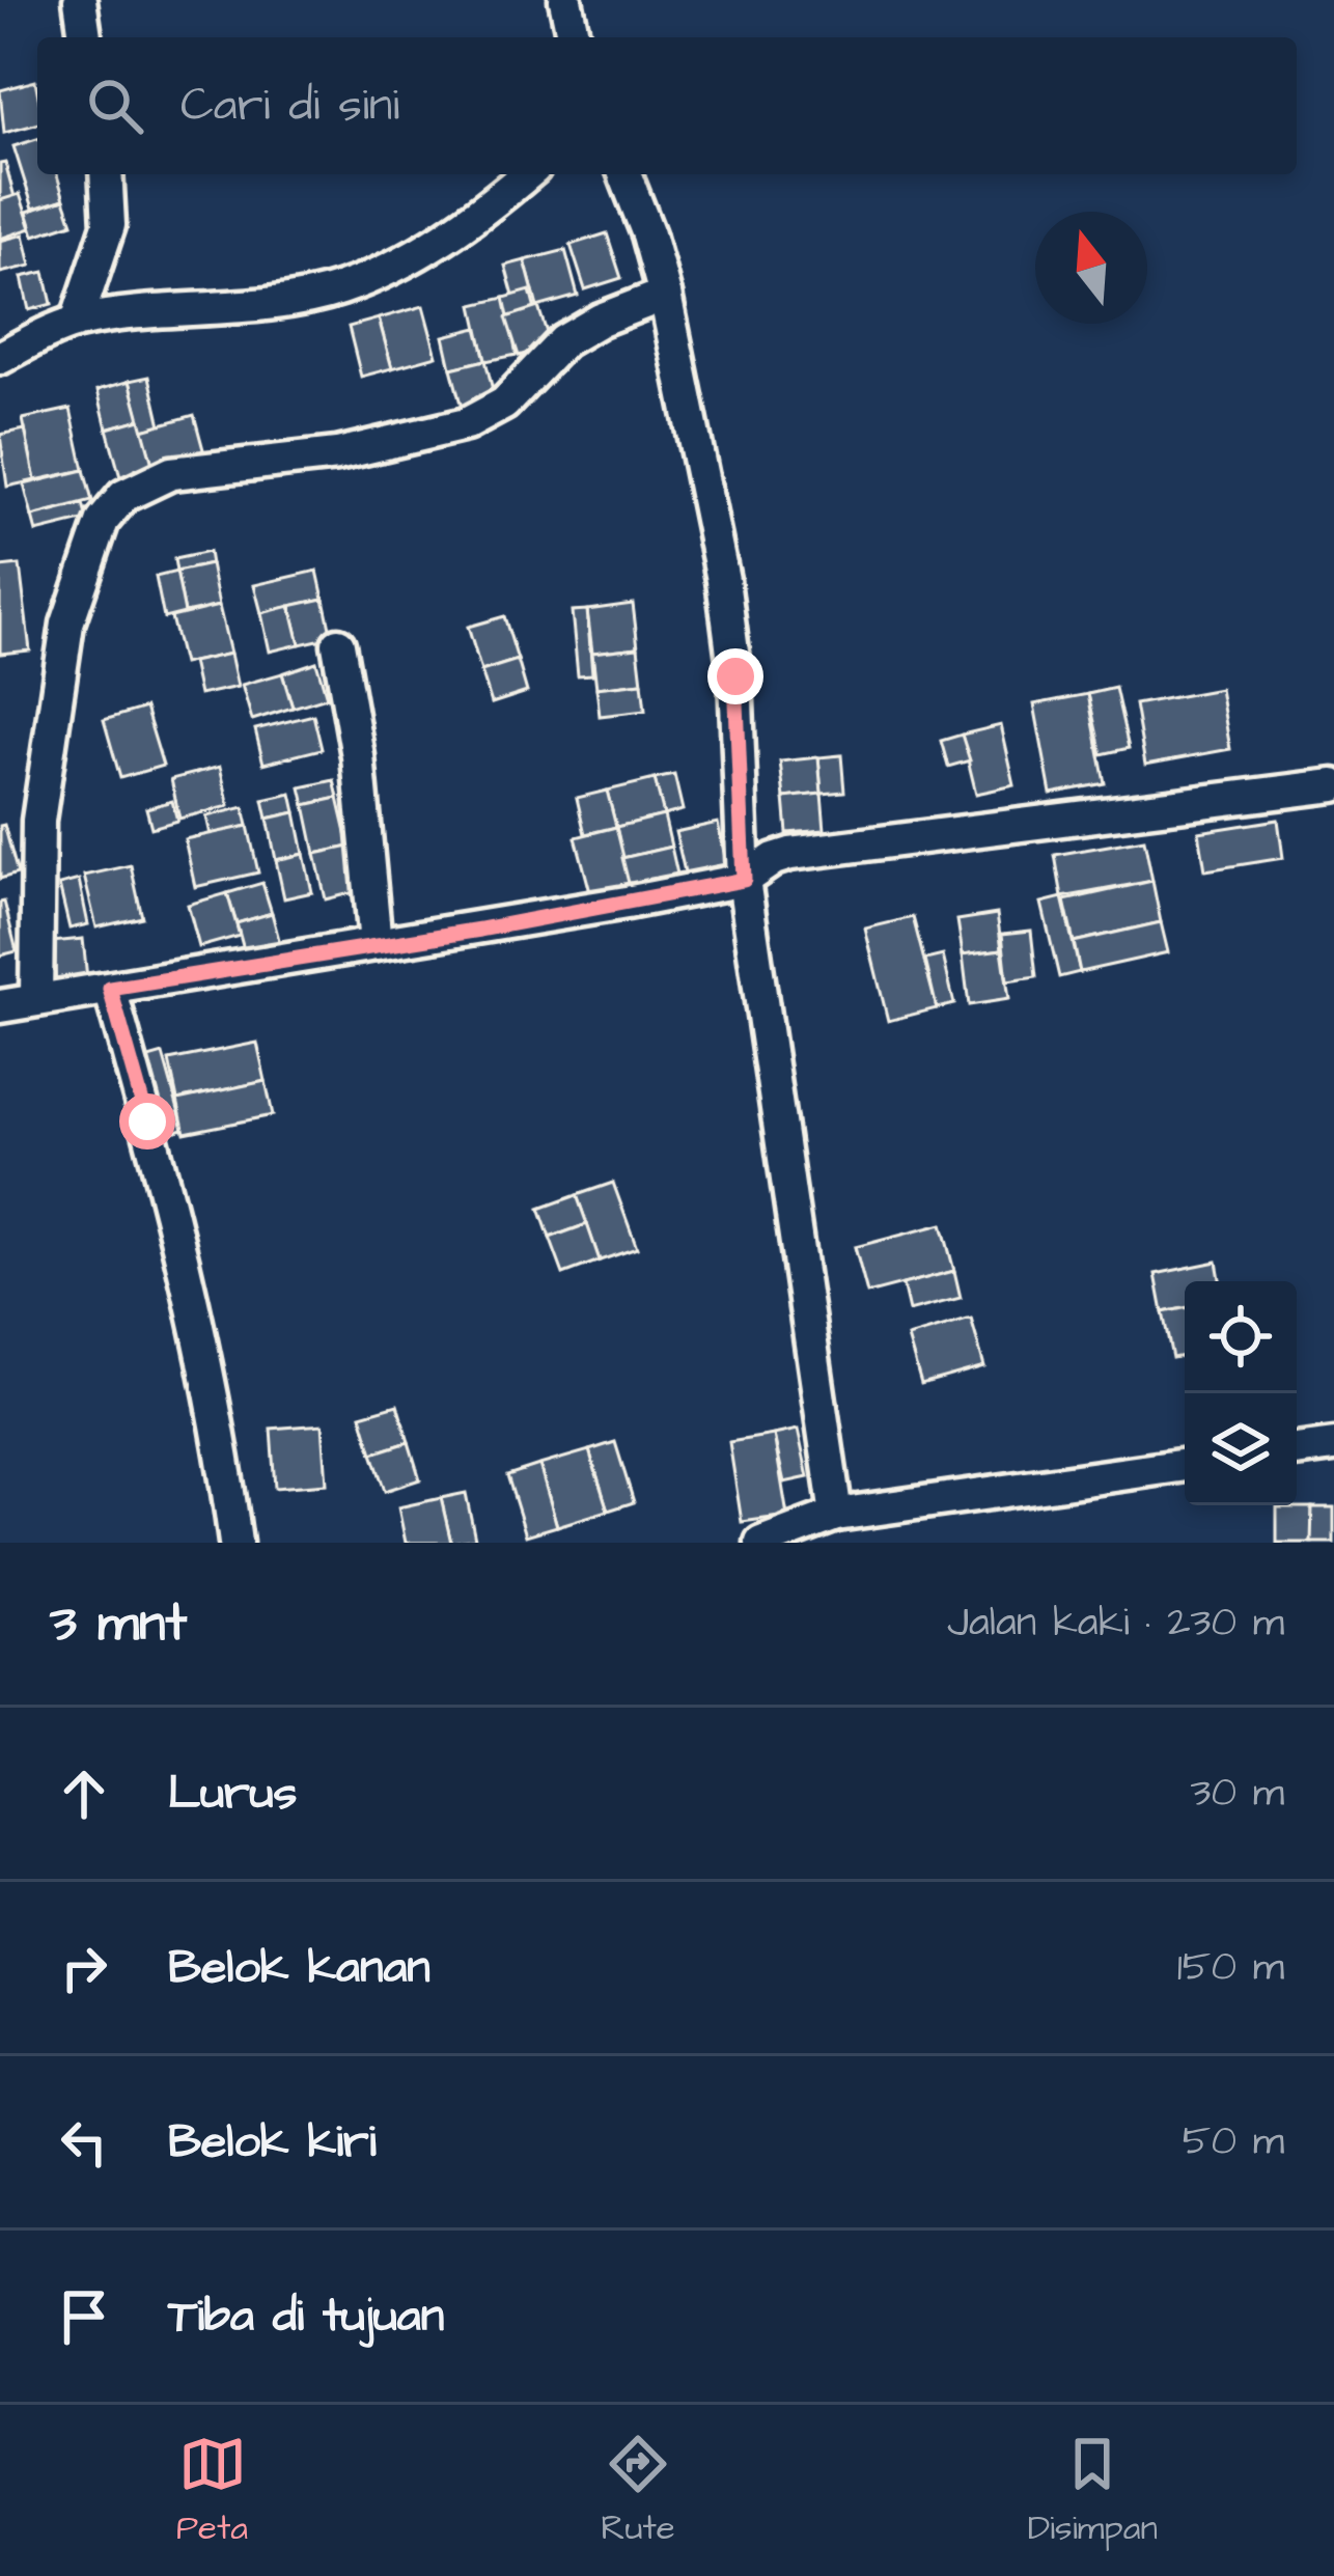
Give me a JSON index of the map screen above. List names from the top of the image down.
{
  "north": "top",
  "page": {
    "search": "Cari di sini",
    "heading": ["3 mnt", "Jalan kaki · 230 m"],
    "list": [
      ["Lurus", "30 m"],
      ["Belok kanan", "150 m"],
      ["Belok kiri", "50 m"],
      "Tiba di tujuan"
    ],
    "nav": ["Peta", "Rute", "Disimpan"]
  }
}
